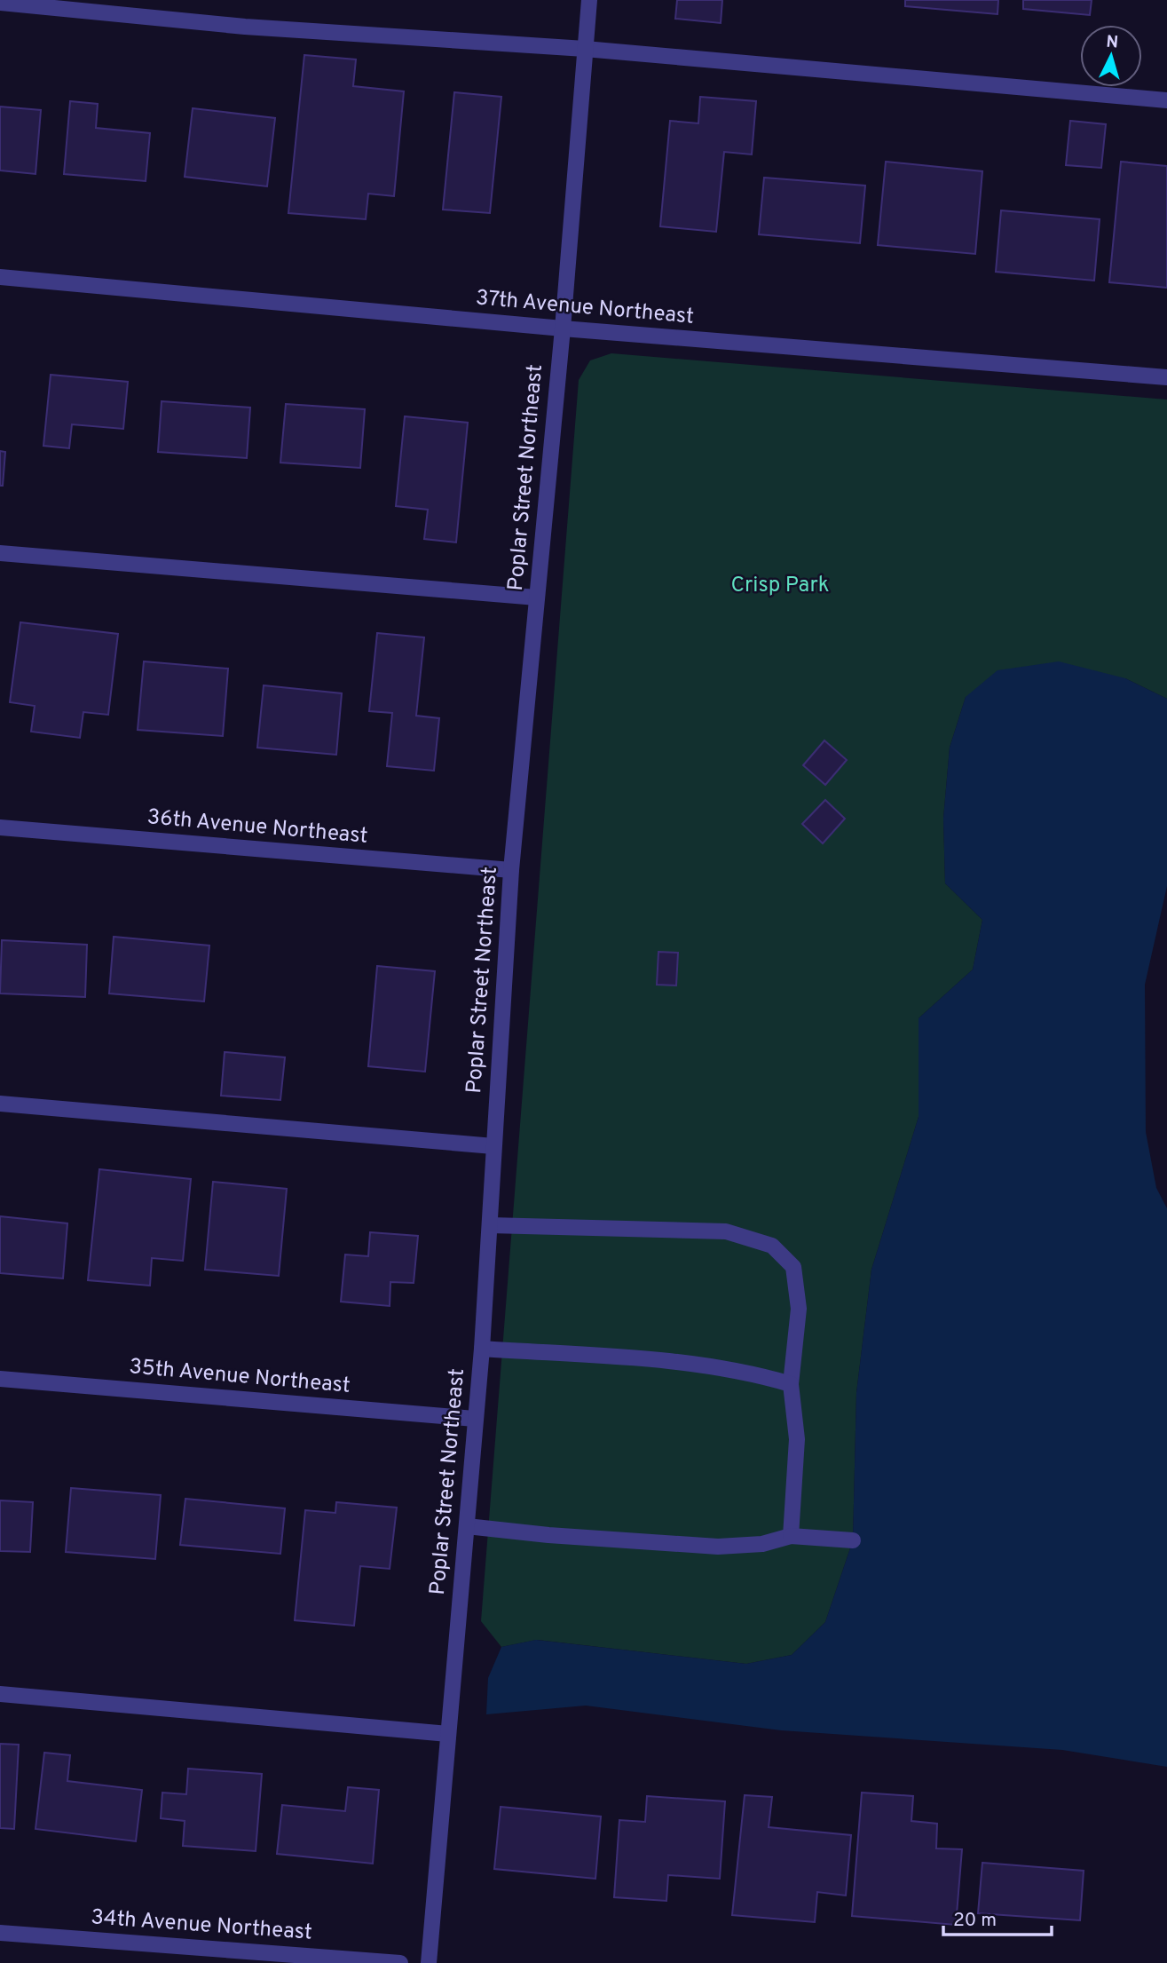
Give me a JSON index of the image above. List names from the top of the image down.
{
  "streets": {
    "street": [
      "37th Avenue Northeast",
      "Poplar Street Northeast",
      "36th Avenue Northeast",
      "35th Avenue Northeast",
      "34th Avenue Northeast"
    ]
  },
  "crossings": [
    ["37th Avenue Northeast", "Poplar Street Northeast"],
    ["Poplar Street Northeast", "36th Avenue Northeast"],
    ["Poplar Street Northeast", "35th Avenue Northeast"]
  ],
  "parks": ["Crisp Park"],
  "scale_bar": "20 m",
  "north": "top"
}
